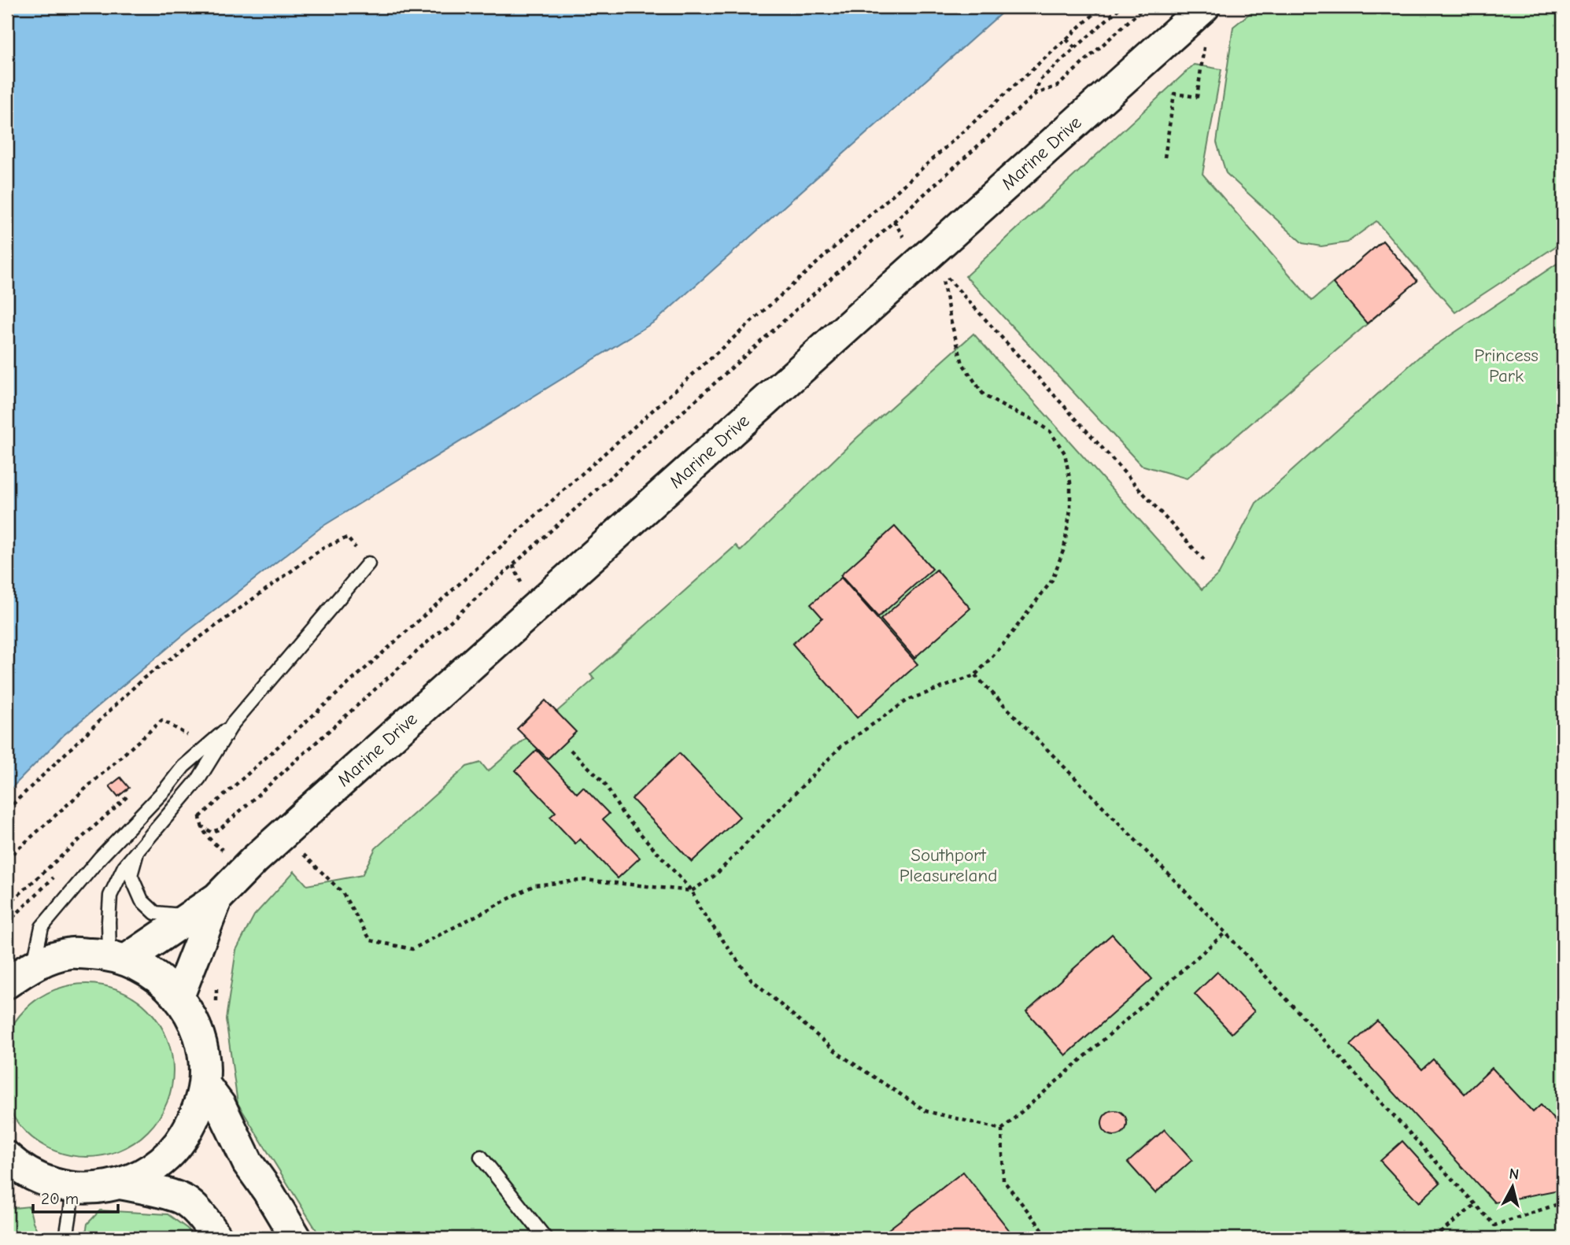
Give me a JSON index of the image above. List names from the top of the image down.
{
  "streets": {
    "street": ["Marine Drive"]
  },
  "parks": ["Princess Park", "Southport Pleasureland"],
  "scale_bar": "20 m",
  "north": "top"
}
